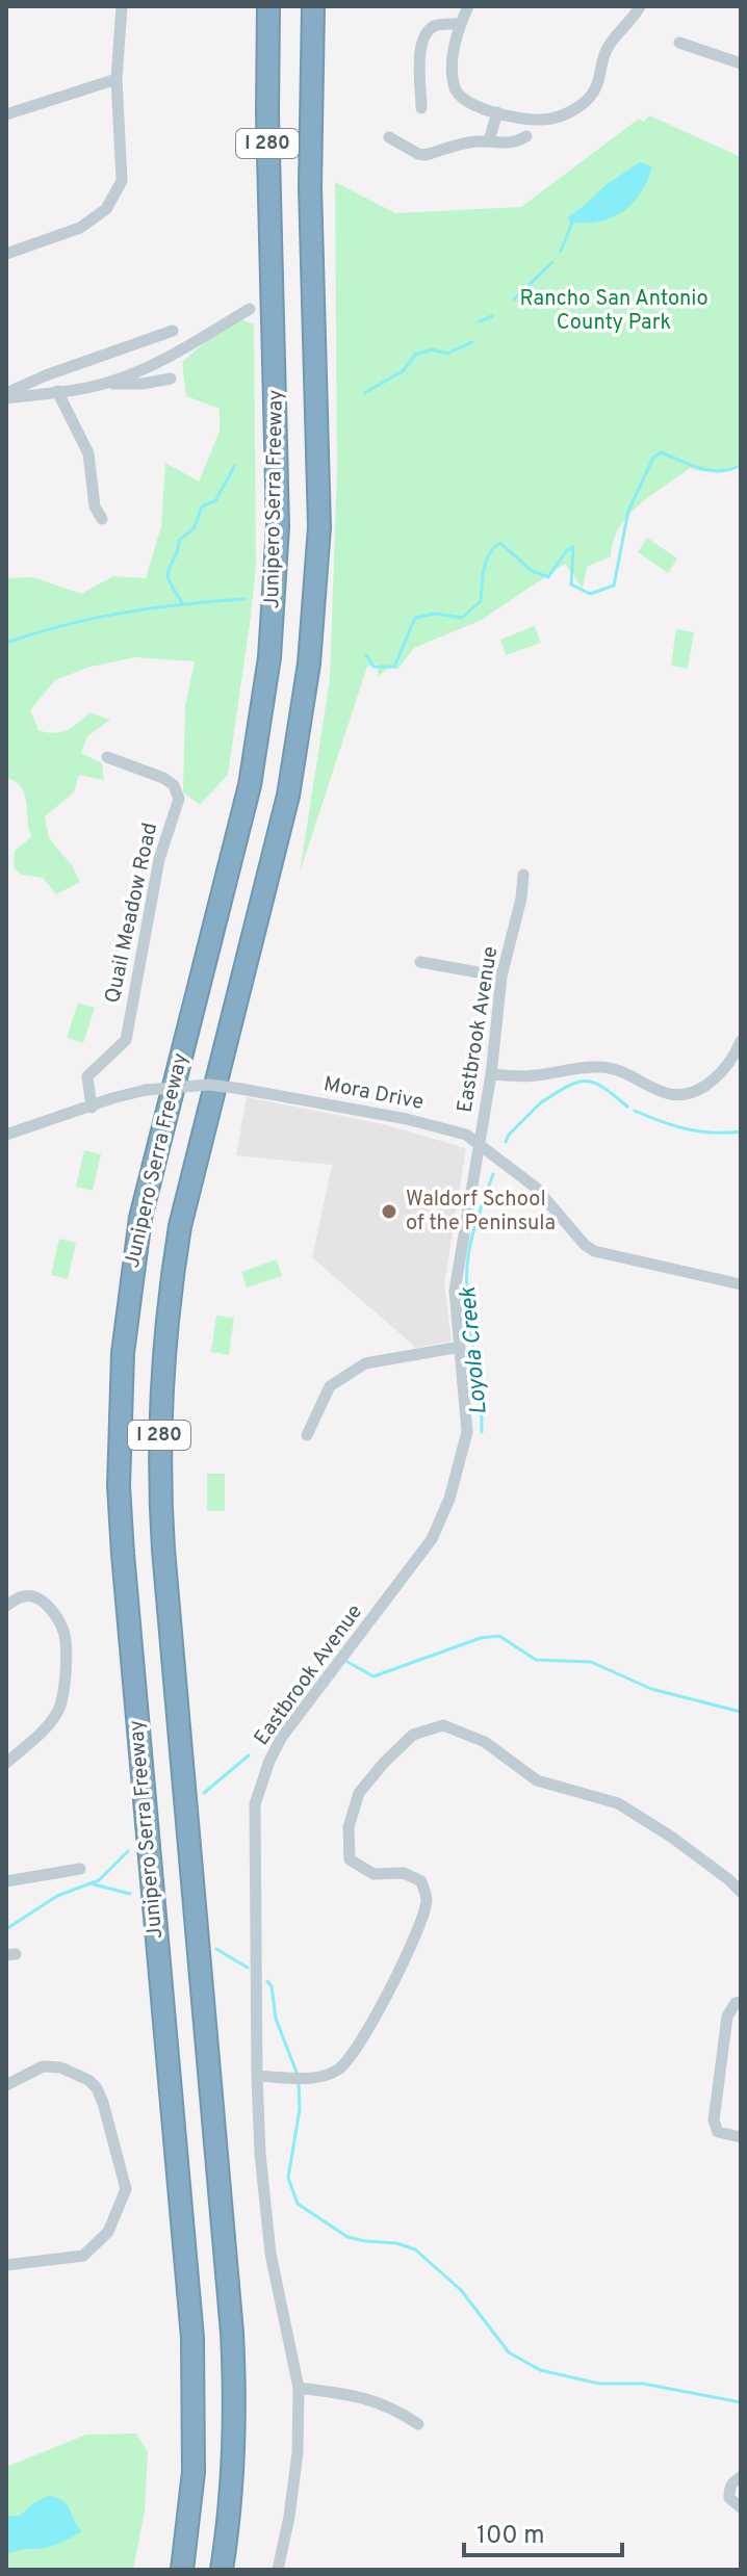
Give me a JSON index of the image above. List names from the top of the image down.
{
  "streets": {
    "highway": ["I 280", "Junipero Serra Freeway"],
    "street": ["Quail Meadow Road", "Eastbrook Avenue", "Mora Drive"]
  },
  "crossings": [
    ["Quail Meadow Road", "Mora Drive"],
    ["Eastbrook Avenue", "Mora Drive"]
  ],
  "water": ["Loyola Creek"],
  "parks": ["Rancho San Antonio County Park"],
  "places": ["Waldorf School of the Peninsula"],
  "scale_bar": "100 m"
}
